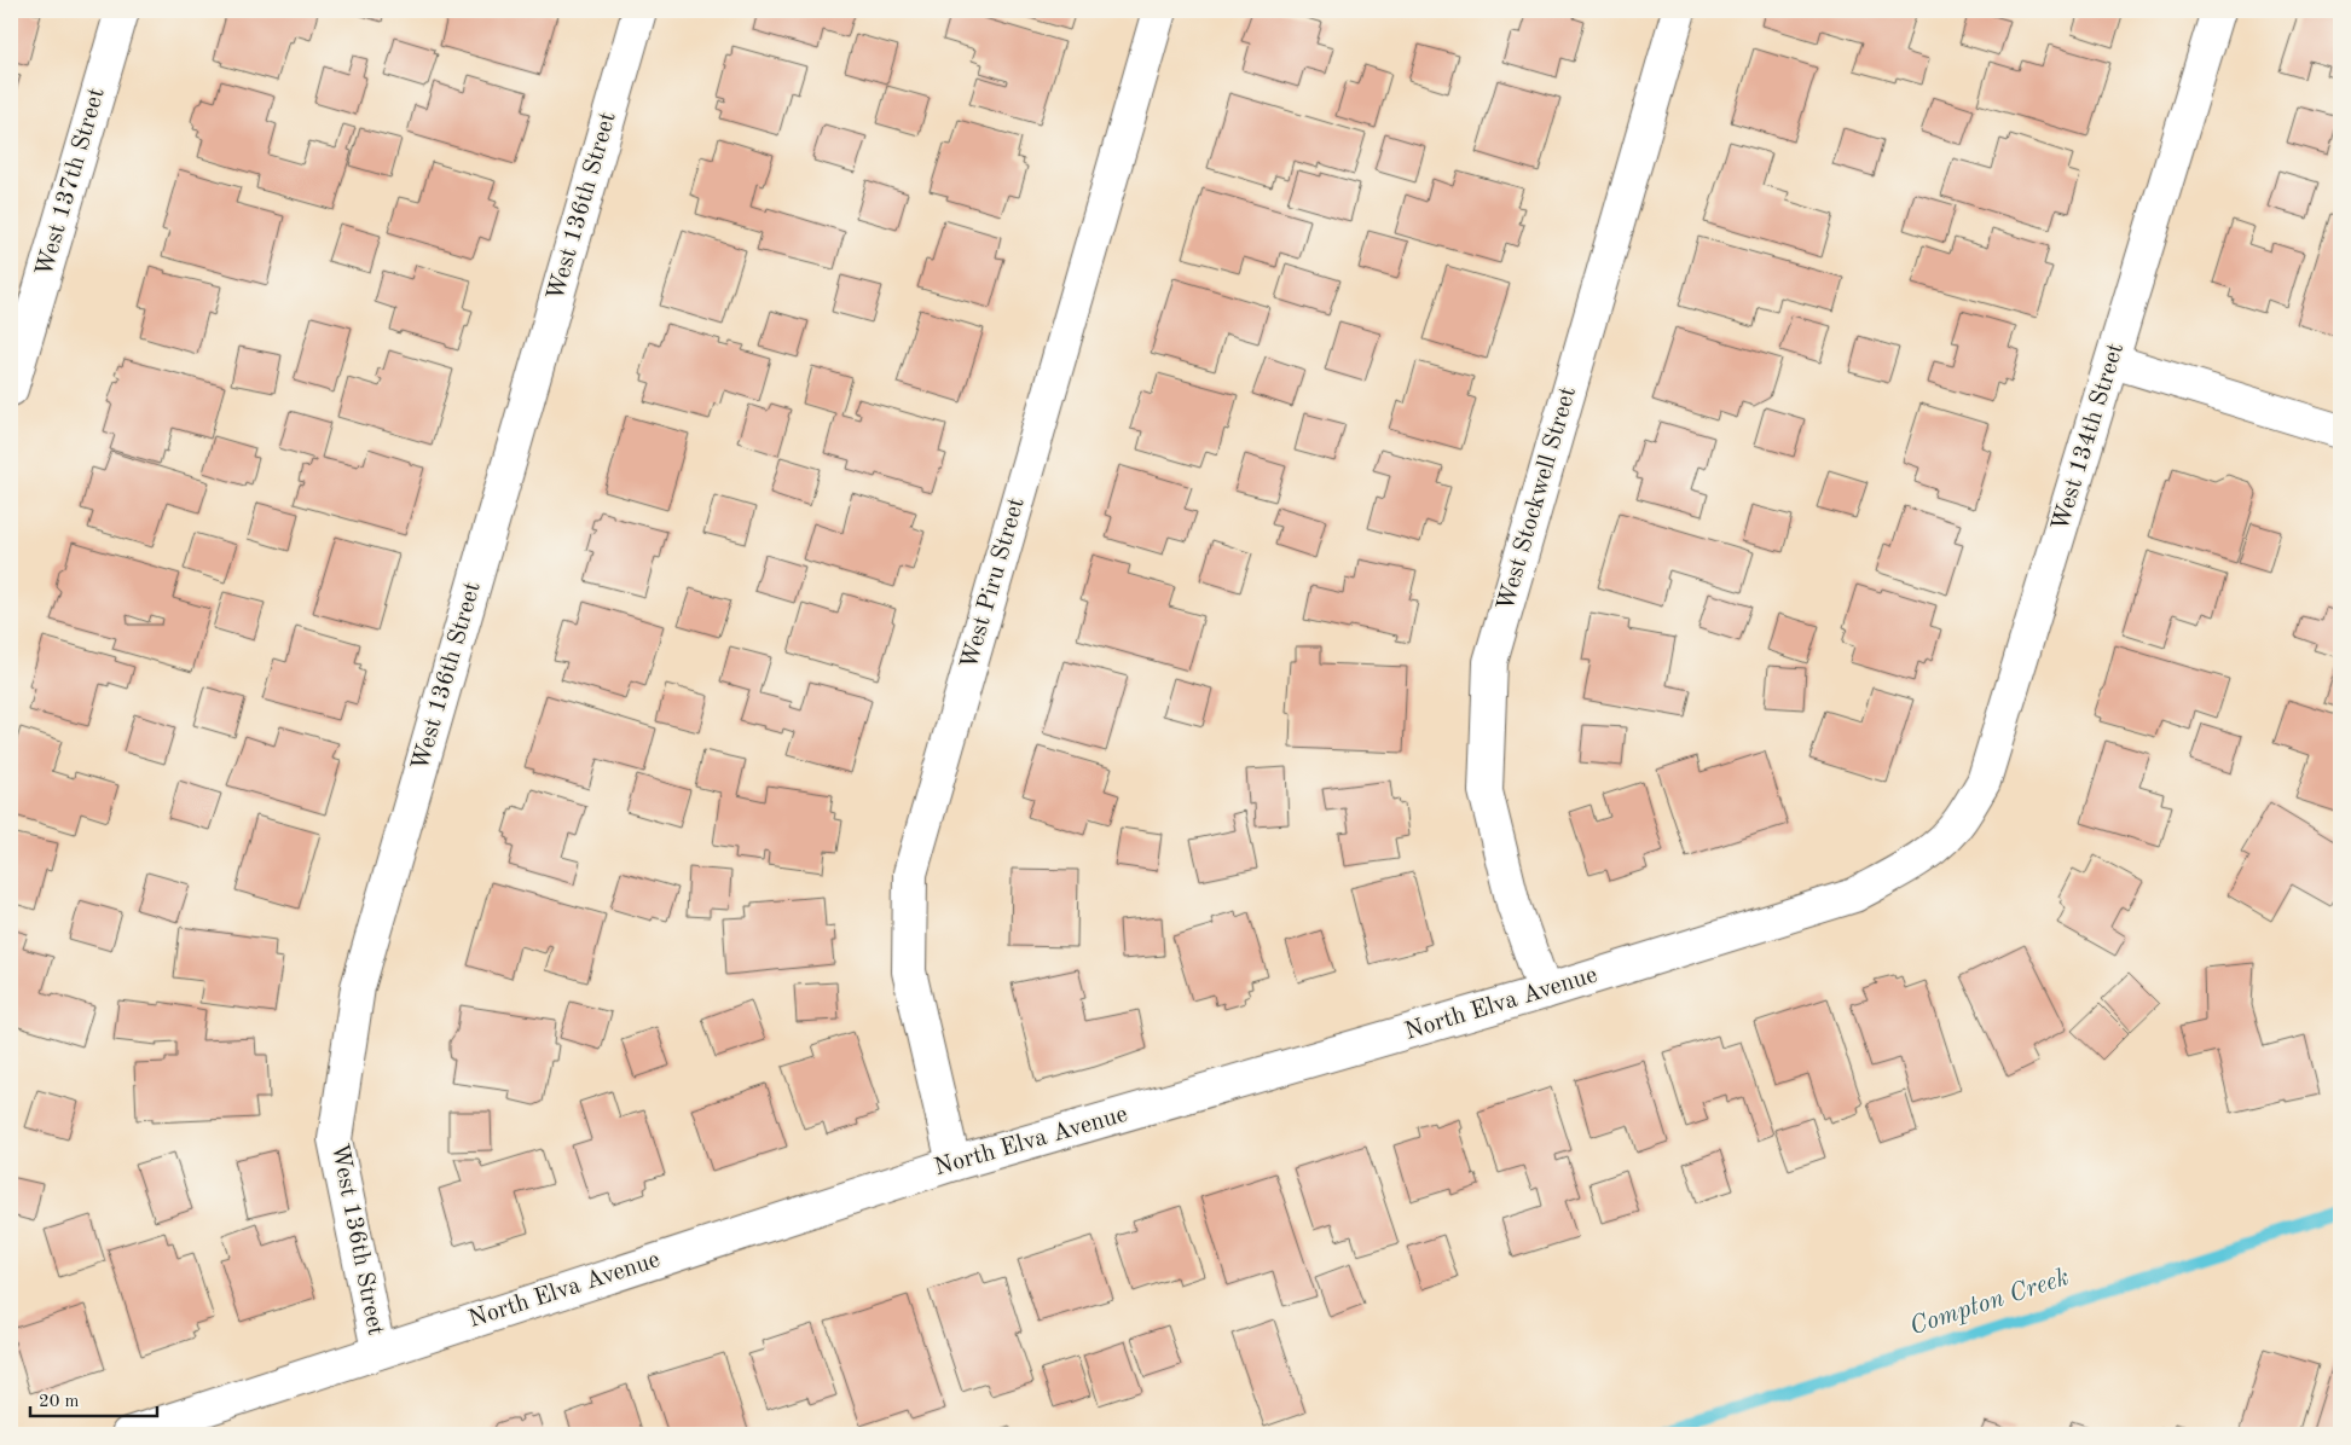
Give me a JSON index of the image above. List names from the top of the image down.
{
  "streets": {
    "street": [
      "West 137th Street",
      "West 136th Street",
      "West 134th Street",
      "West Stockwell Street",
      "West Piru Street",
      "North Elva Avenue"
    ]
  },
  "crossings": [
    ["West 136th Street", "North Elva Avenue"],
    ["West 134th Street", "North Elva Avenue"],
    ["West Stockwell Street", "North Elva Avenue"],
    ["West Piru Street", "North Elva Avenue"]
  ],
  "water": ["Compton Creek"],
  "scale_bar": "20 m"
}
